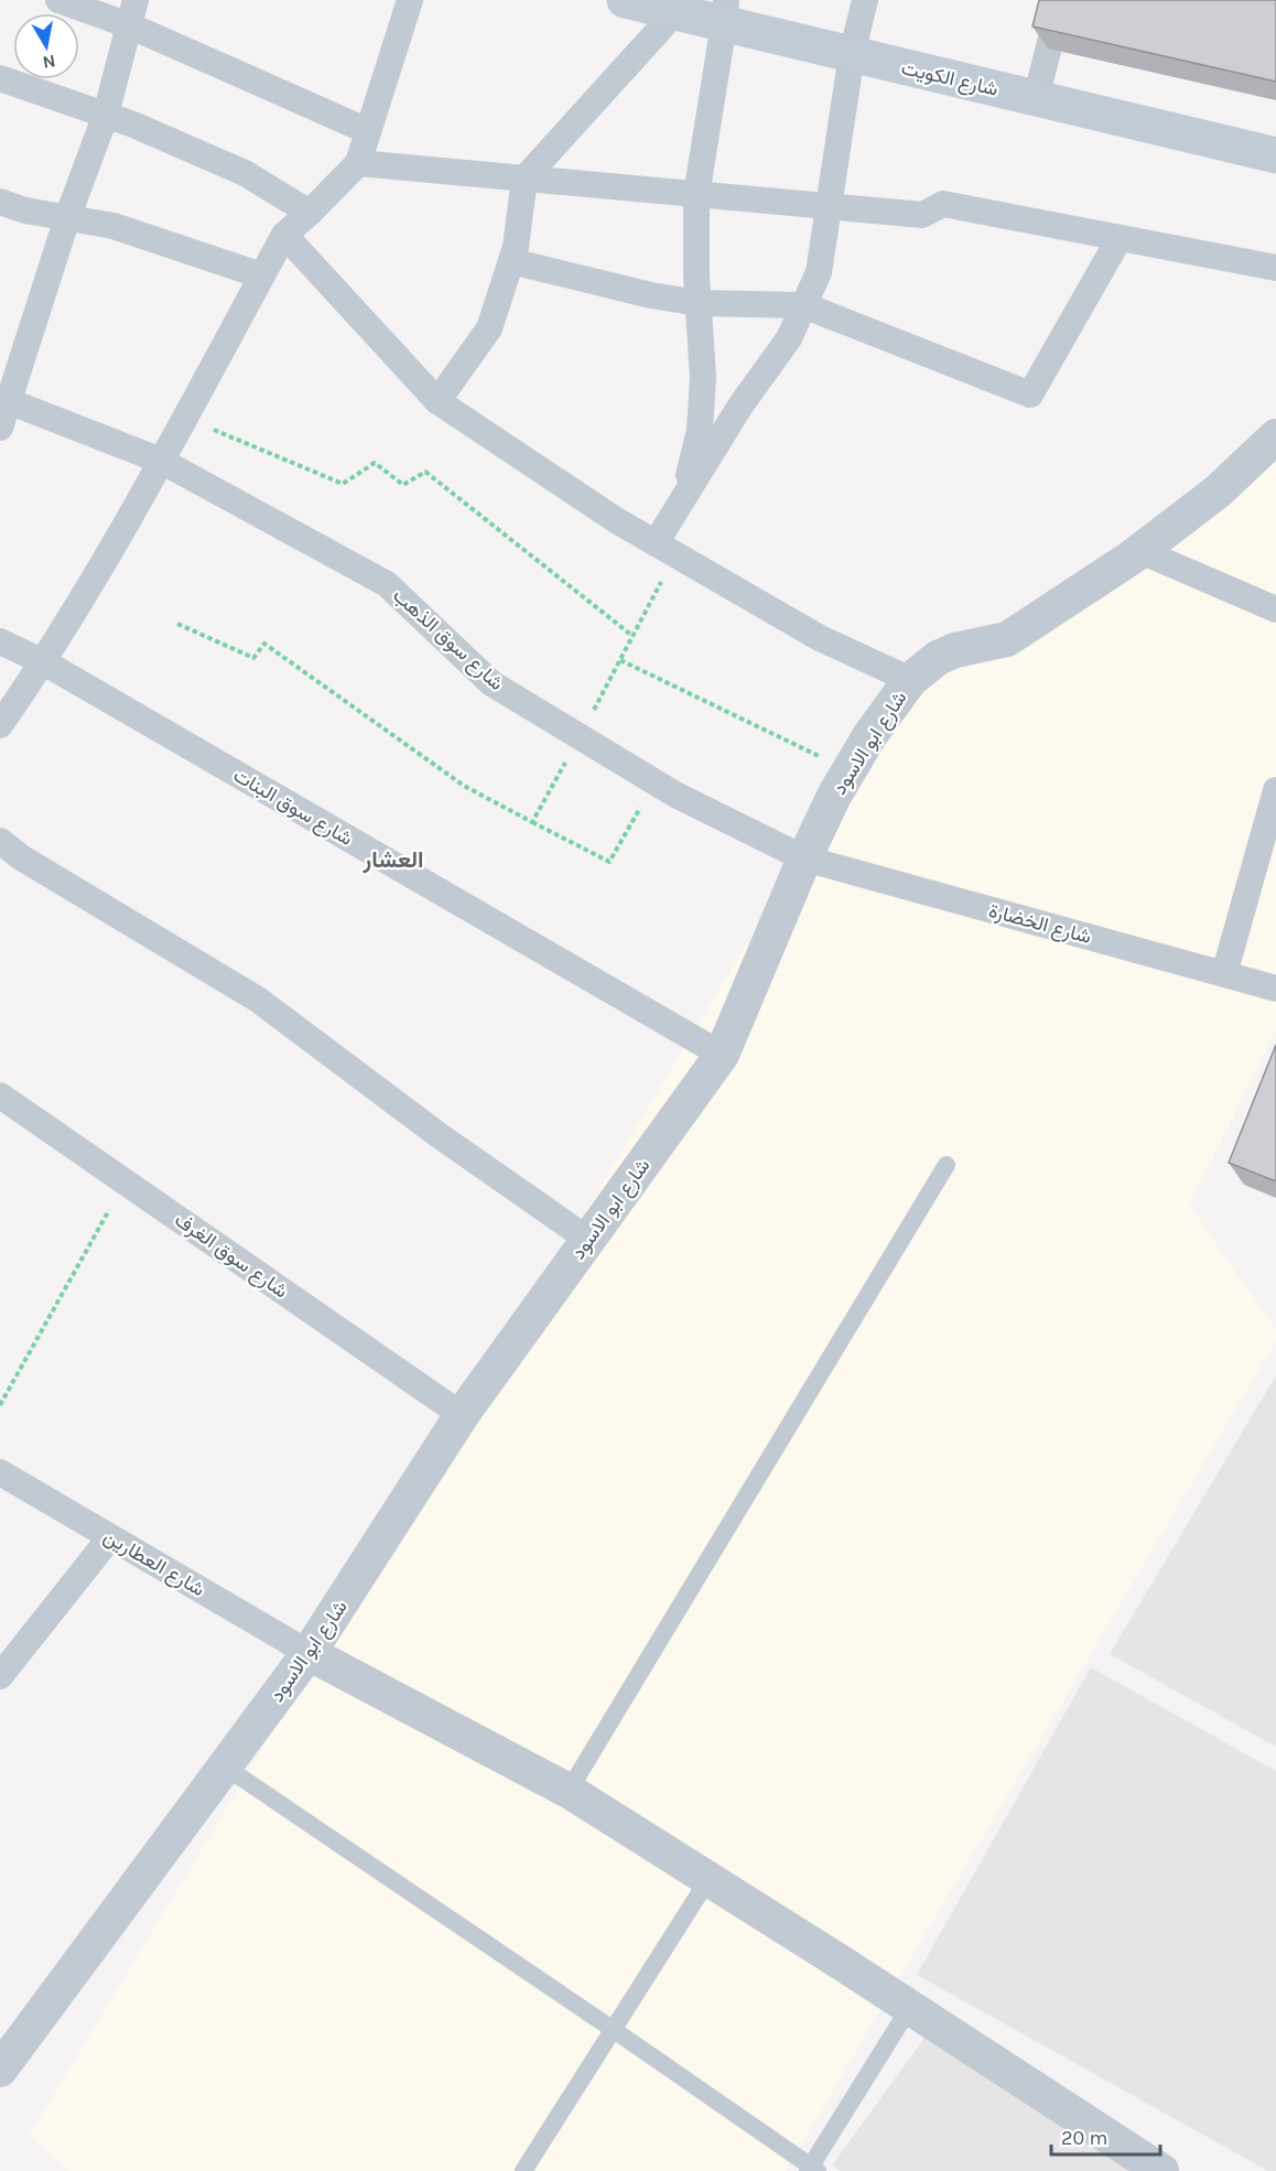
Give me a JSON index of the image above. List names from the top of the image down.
{
  "streets": {
    "main road": ["شارع الكويت"],
    "street": [
      "شارع سوق الذهب",
      "شارع ابو الاسود",
      "شارع سوق البنات",
      "شارع الخضارة",
      "شارع سوق الغرف",
      "شارع العطارين"
    ]
  },
  "crossings": [
    ["شارع سوق الذهب", "شارع ابو الاسود"],
    ["شارع سوق الذهب", "شارع الخضارة"],
    ["شارع ابو الاسود", "شارع سوق البنات"],
    ["شارع ابو الاسود", "شارع الخضارة"],
    ["شارع ابو الاسود", "شارع سوق الغرف"],
    ["شارع ابو الاسود", "شارع العطارين"]
  ],
  "districts": ["العشار"],
  "scale_bar": "20 m",
  "north": "bottom"
}
